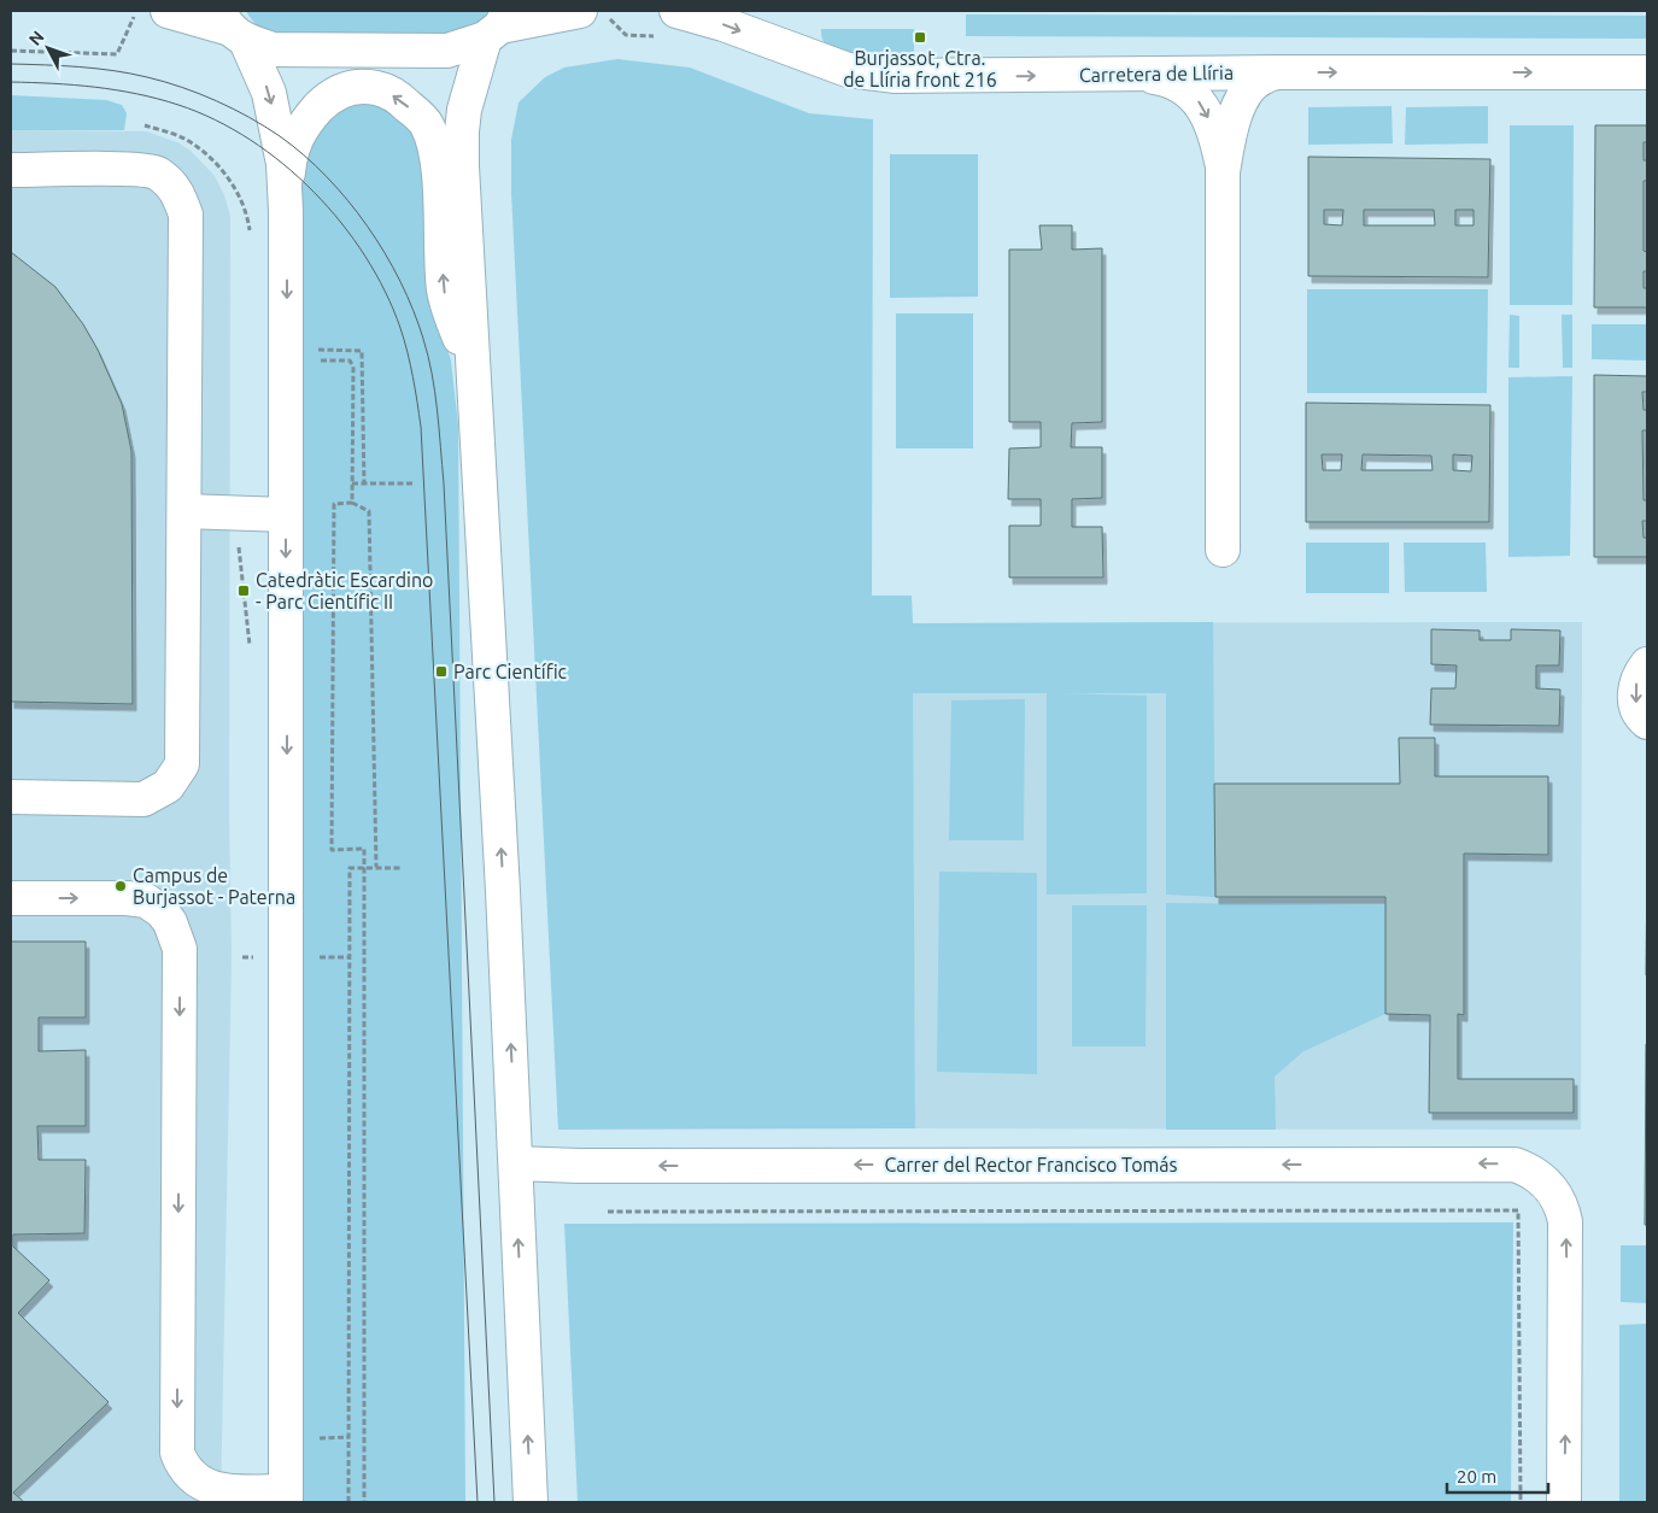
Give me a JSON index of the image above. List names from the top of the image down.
{
  "streets": {
    "street": ["Carretera de Llíria", "Carrer del Rector Francisco Tomás"]
  },
  "one_way": ["Carretera de Llíria", "Carrer del Rector Francisco Tomás"],
  "places": {
    "transit": ["Burjassot, Ctra. de Llíria front 216", "Catedràtic Escardino - Parc Científic II", "Parc Científic"],
    "other": ["Campus de Burjassot - Paterna"]
  },
  "scale_bar": "20 m",
  "north": "top left"
}
